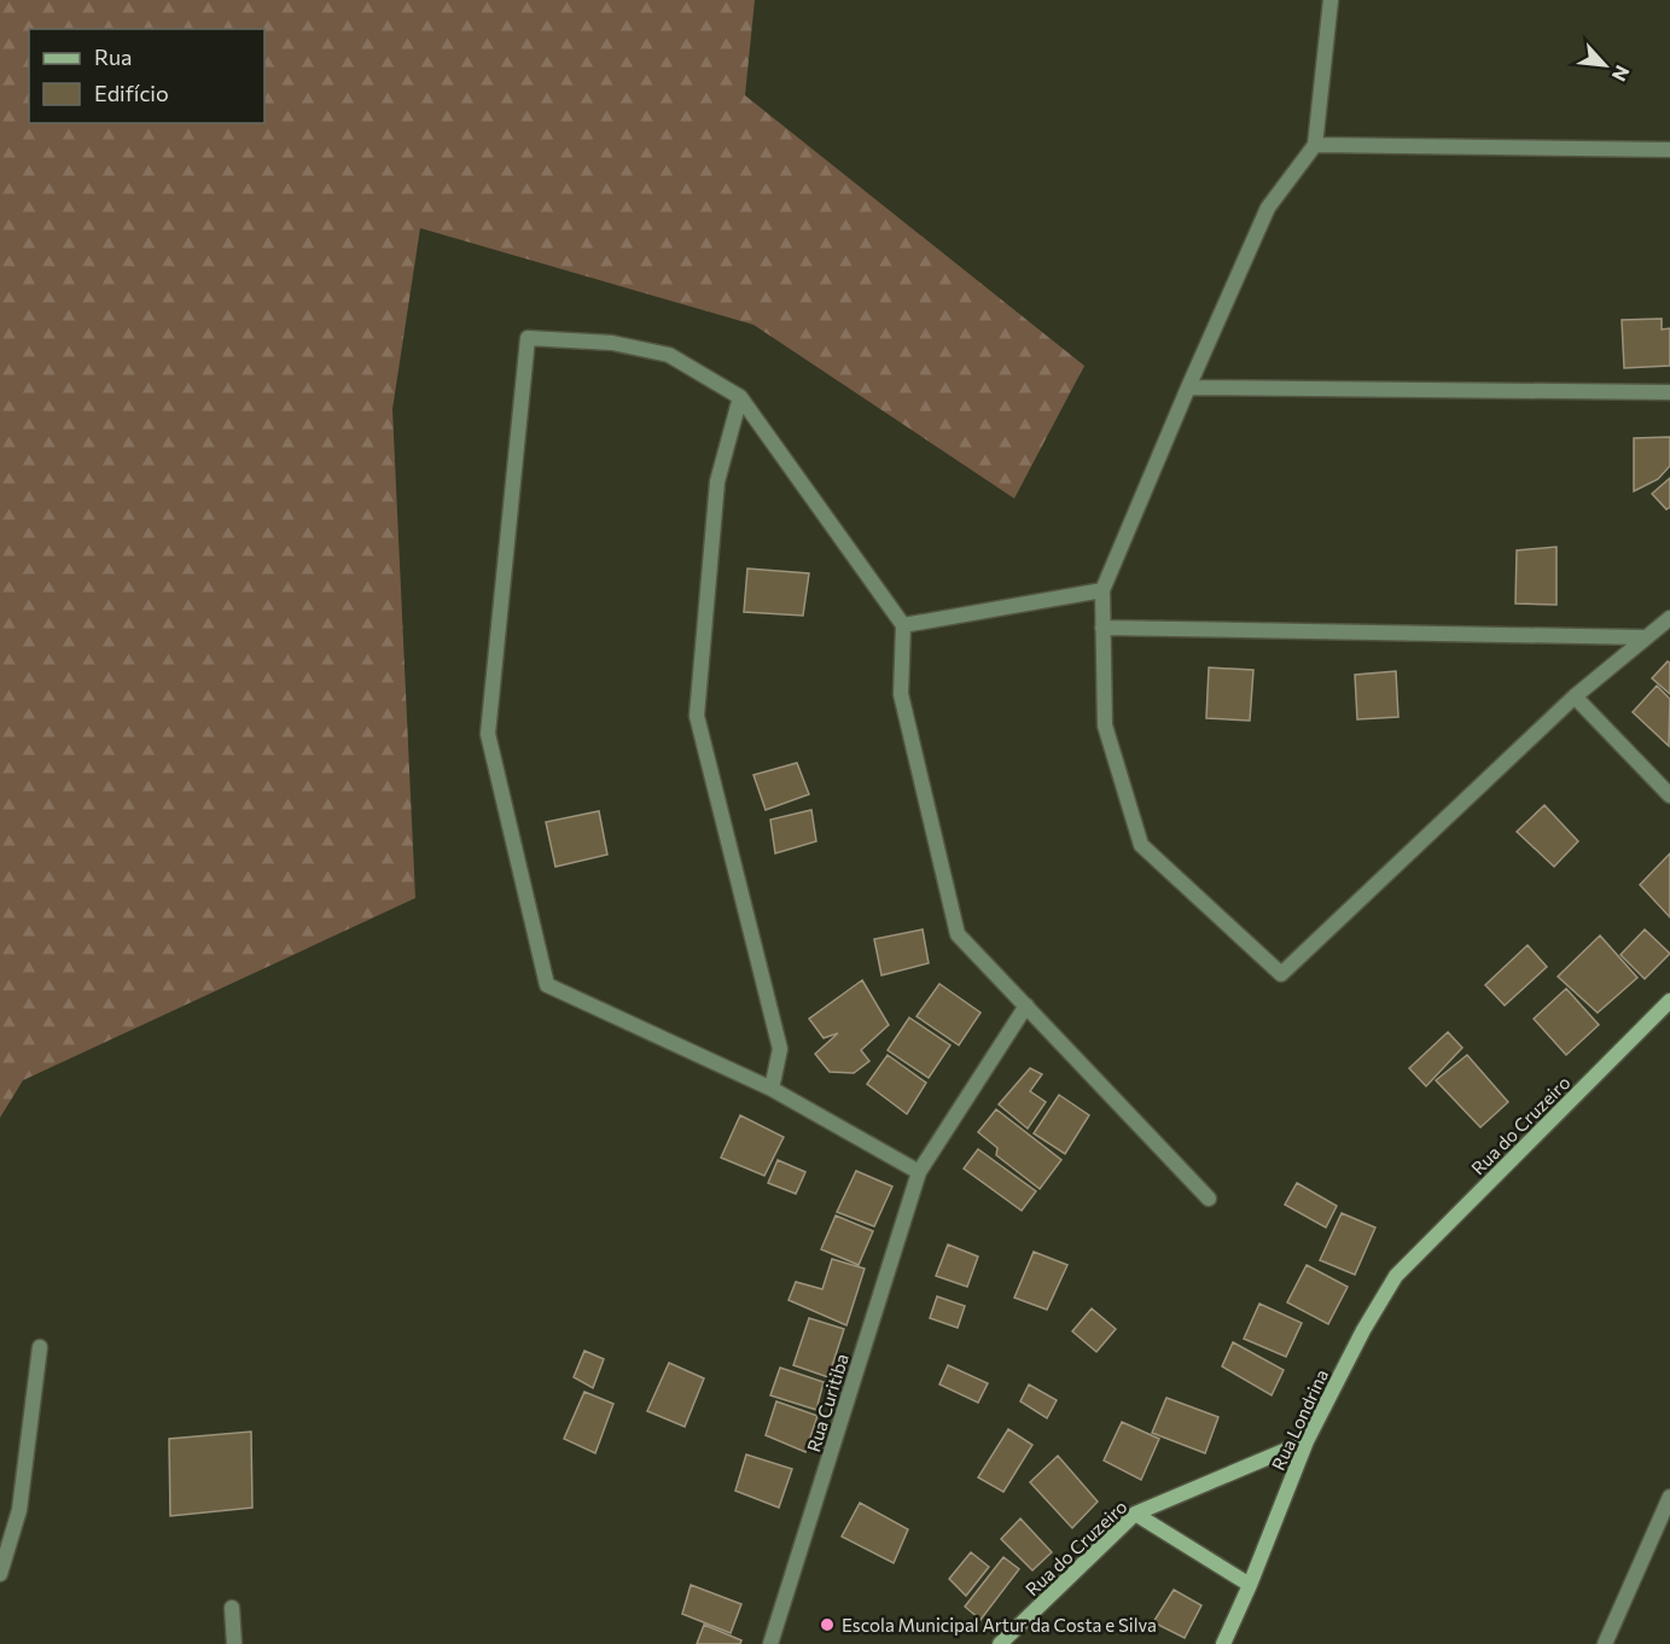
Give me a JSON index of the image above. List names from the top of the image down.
{
  "streets": {
    "street": ["Rua do Cruzeiro", "Rua Curitiba", "Rua Londrina"]
  },
  "crossings": [
    ["Rua do Cruzeiro", "Rua Londrina"]
  ],
  "places": ["Escola Municipal Artur da Costa e Silva"],
  "legend": ["Rua", "Edifício"],
  "north": "bottom right"
}
